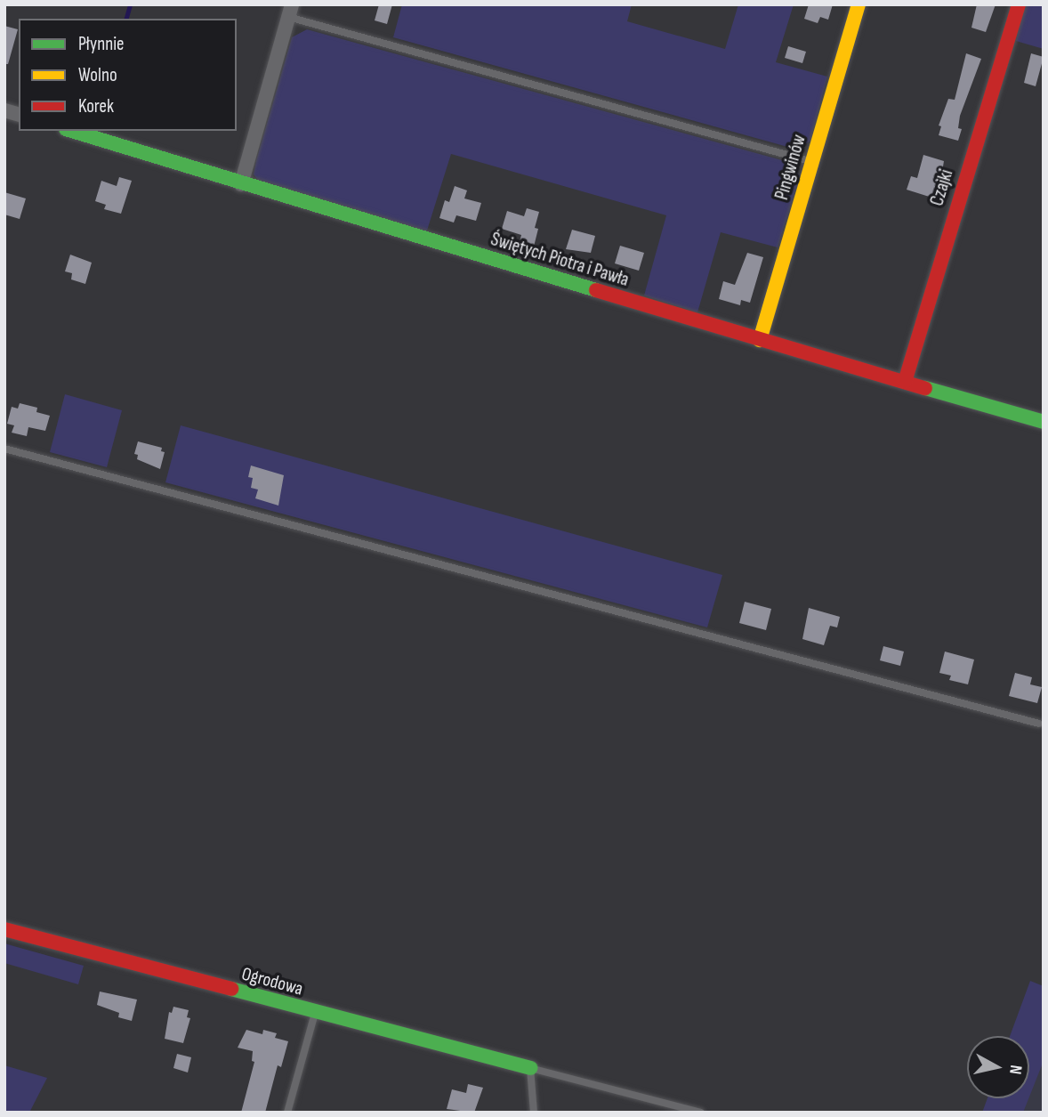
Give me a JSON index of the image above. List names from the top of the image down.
{
  "streets": {
    "street": [
      "Pingwinów",
      "Czajki",
      "Świętych Piotra i Pawła",
      "Ogrodowa"
    ]
  },
  "crossings": [
    ["Pingwinów", "Świętych Piotra i Pawła"],
    ["Czajki", "Świętych Piotra i Pawła"]
  ],
  "legend": ["Płynnie", "Wolno", "Korek"],
  "north": "right"
}
